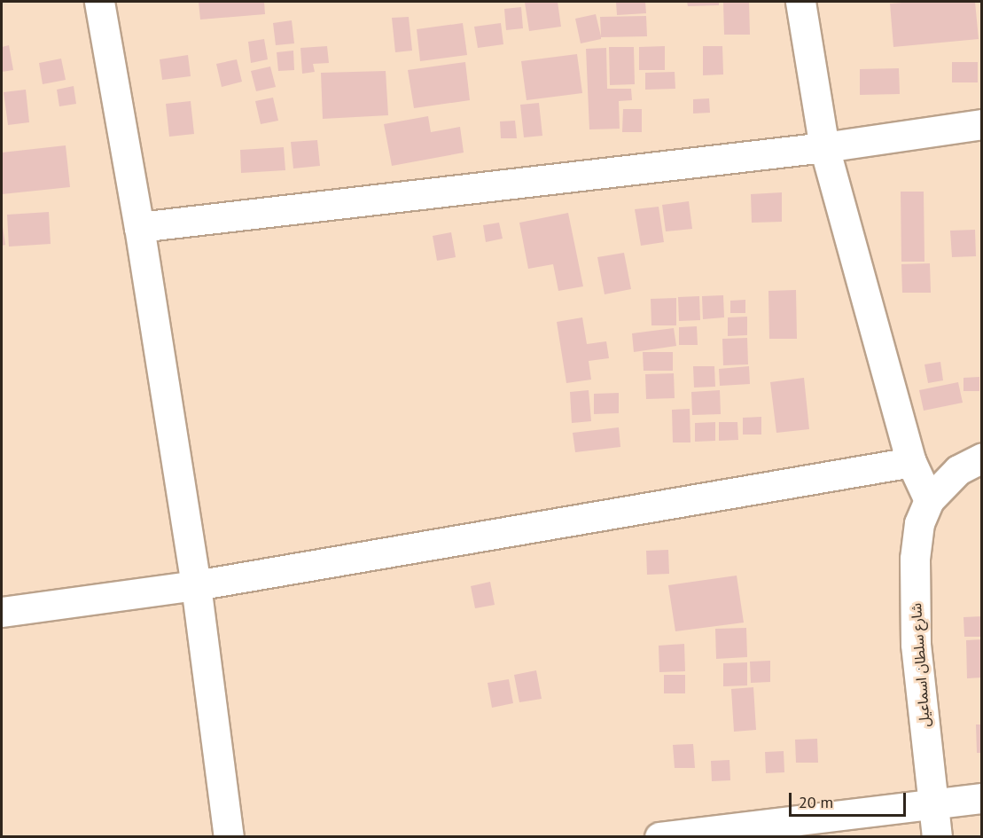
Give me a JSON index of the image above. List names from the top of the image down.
{
  "streets": {
    "street": ["شارع سلطان اسماعيل"]
  },
  "scale_bar": "20 m"
}
